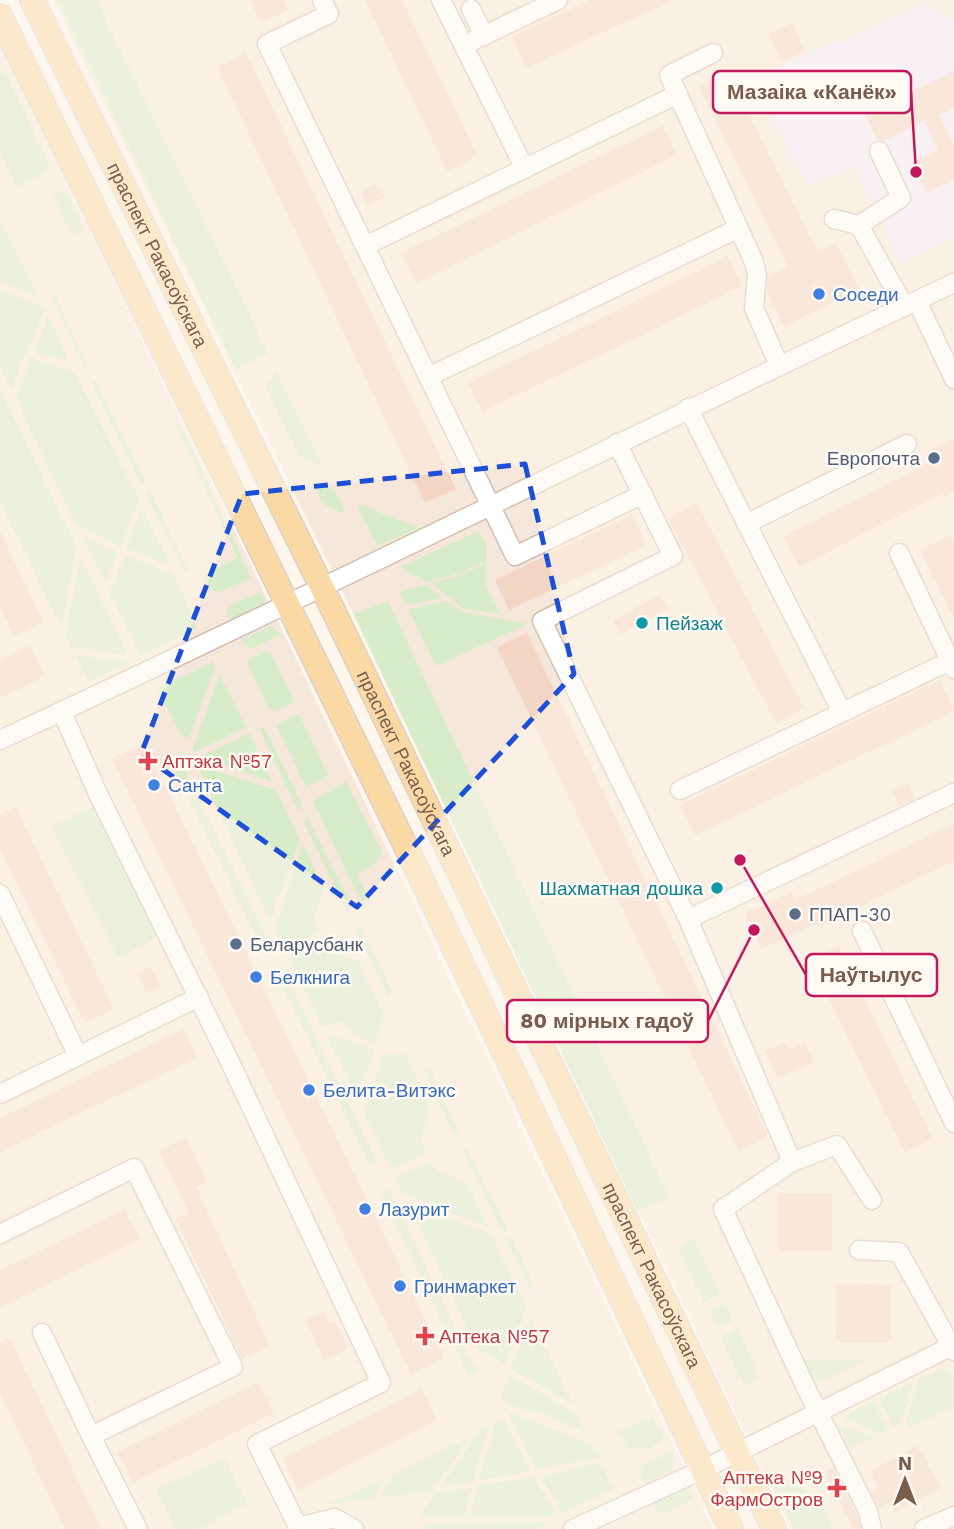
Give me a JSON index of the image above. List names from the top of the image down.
{
  "streets": {
    "main road": ["праспект Ракасоўскага"]
  },
  "places": {
    "other": [
      "Мазаіка «Канёк»",
      "Соседи",
      "Европочта",
      "Пейзаж",
      "Санта",
      "Наўтылус",
      "Шахматная дошка",
      "ГПАП-30",
      "80 мірных гадоў",
      "Беларусбанк",
      "Белкнига",
      "Белита-Витэкс",
      "Лазурит",
      "Гринмаркет"
    ],
    "health": ["Аптэка №57", "Аптека №57", "Аптека №9 ФармОстров"]
  },
  "north": "top"
}
